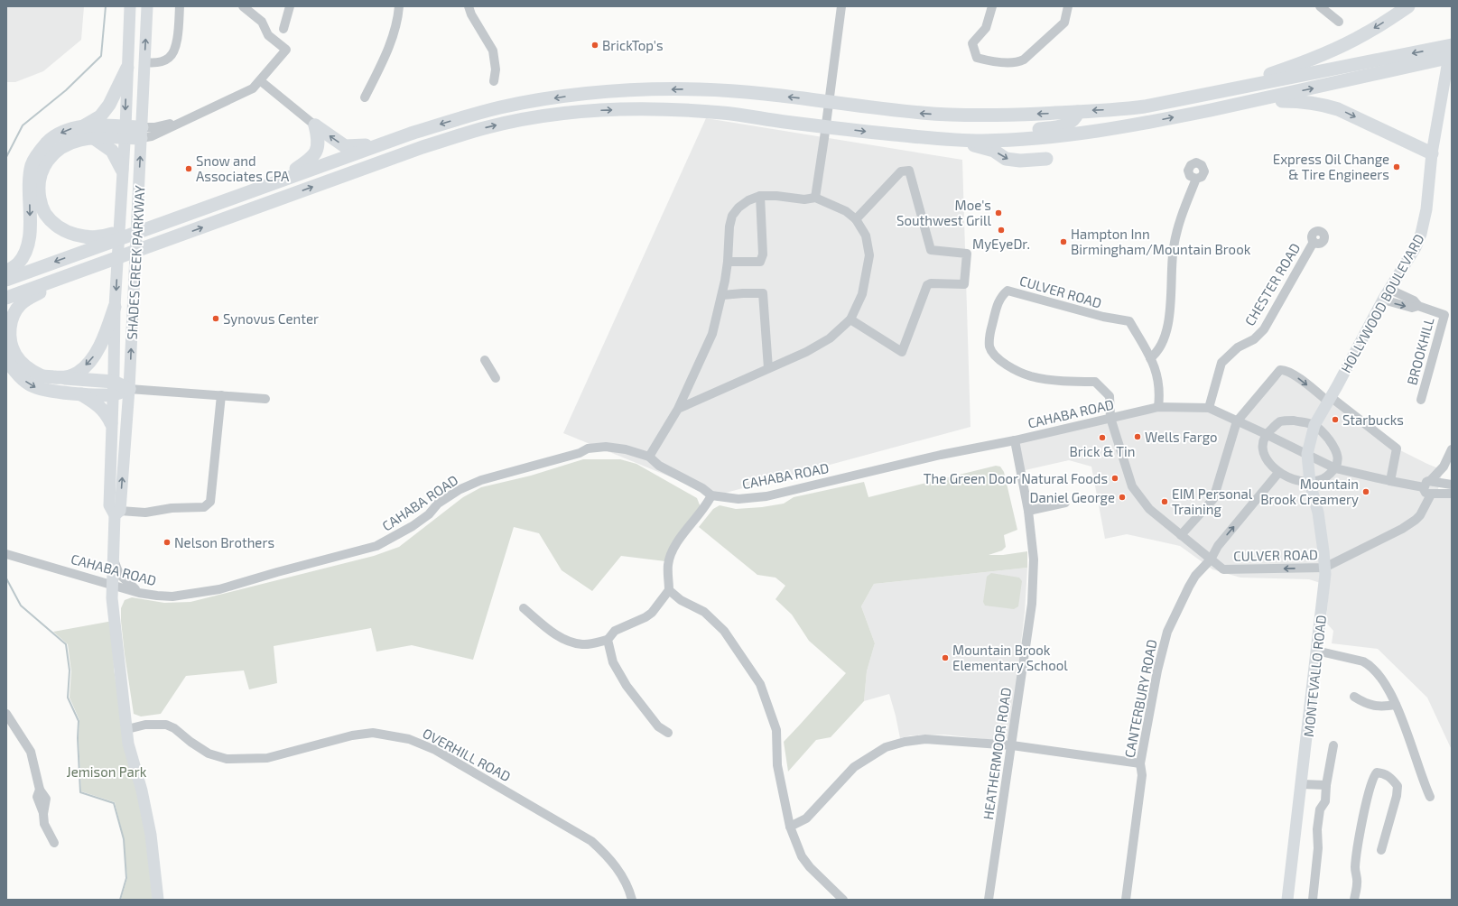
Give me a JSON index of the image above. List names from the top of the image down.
{
  "streets": {
    "main road": ["SHADES CREEK PARKWAY", "HOLLYWOOD BOULEVARD", "MONTEVALLO ROAD"],
    "street": [
      "CHESTER ROAD",
      "CULVER ROAD",
      "BROOKHILL",
      "CAHABA ROAD",
      "CANTERBURY ROAD",
      "HEATHERMOOR ROAD",
      "OVERHILL ROAD"
    ]
  },
  "crossings": [
    ["SHADES CREEK PARKWAY", "CAHABA ROAD"],
    ["SHADES CREEK PARKWAY", "OVERHILL ROAD"],
    ["CHESTER ROAD", "CAHABA ROAD"],
    ["CULVER ROAD", "CAHABA ROAD"],
    ["CULVER ROAD", "MONTEVALLO ROAD"],
    ["CULVER ROAD", "CANTERBURY ROAD"],
    ["HOLLYWOOD BOULEVARD", "BROOKHILL"],
    ["HOLLYWOOD BOULEVARD", "CAHABA ROAD"],
    ["HOLLYWOOD BOULEVARD", "MONTEVALLO ROAD"],
    ["CAHABA ROAD", "MONTEVALLO ROAD"],
    ["CAHABA ROAD", "HEATHERMOOR ROAD"]
  ],
  "parks": ["Jemison Park"],
  "places": [
    "BrickTop's",
    "Express Oil Change & Tire Engineers",
    "Snow and Associates CPA",
    "Moe's Southwest Grill",
    "MyEyeDr.",
    "Hampton Inn Birmingham/Mountain Brook",
    "Synovus Center",
    "Starbucks",
    "Wells Fargo",
    "Brick & Tin",
    "The Green Door Natural Foods",
    "Mountain Brook Creamery",
    "Daniel George",
    "EIM Personal Training",
    "Nelson Brothers",
    "Mountain Brook Elementary School"
  ]
}
